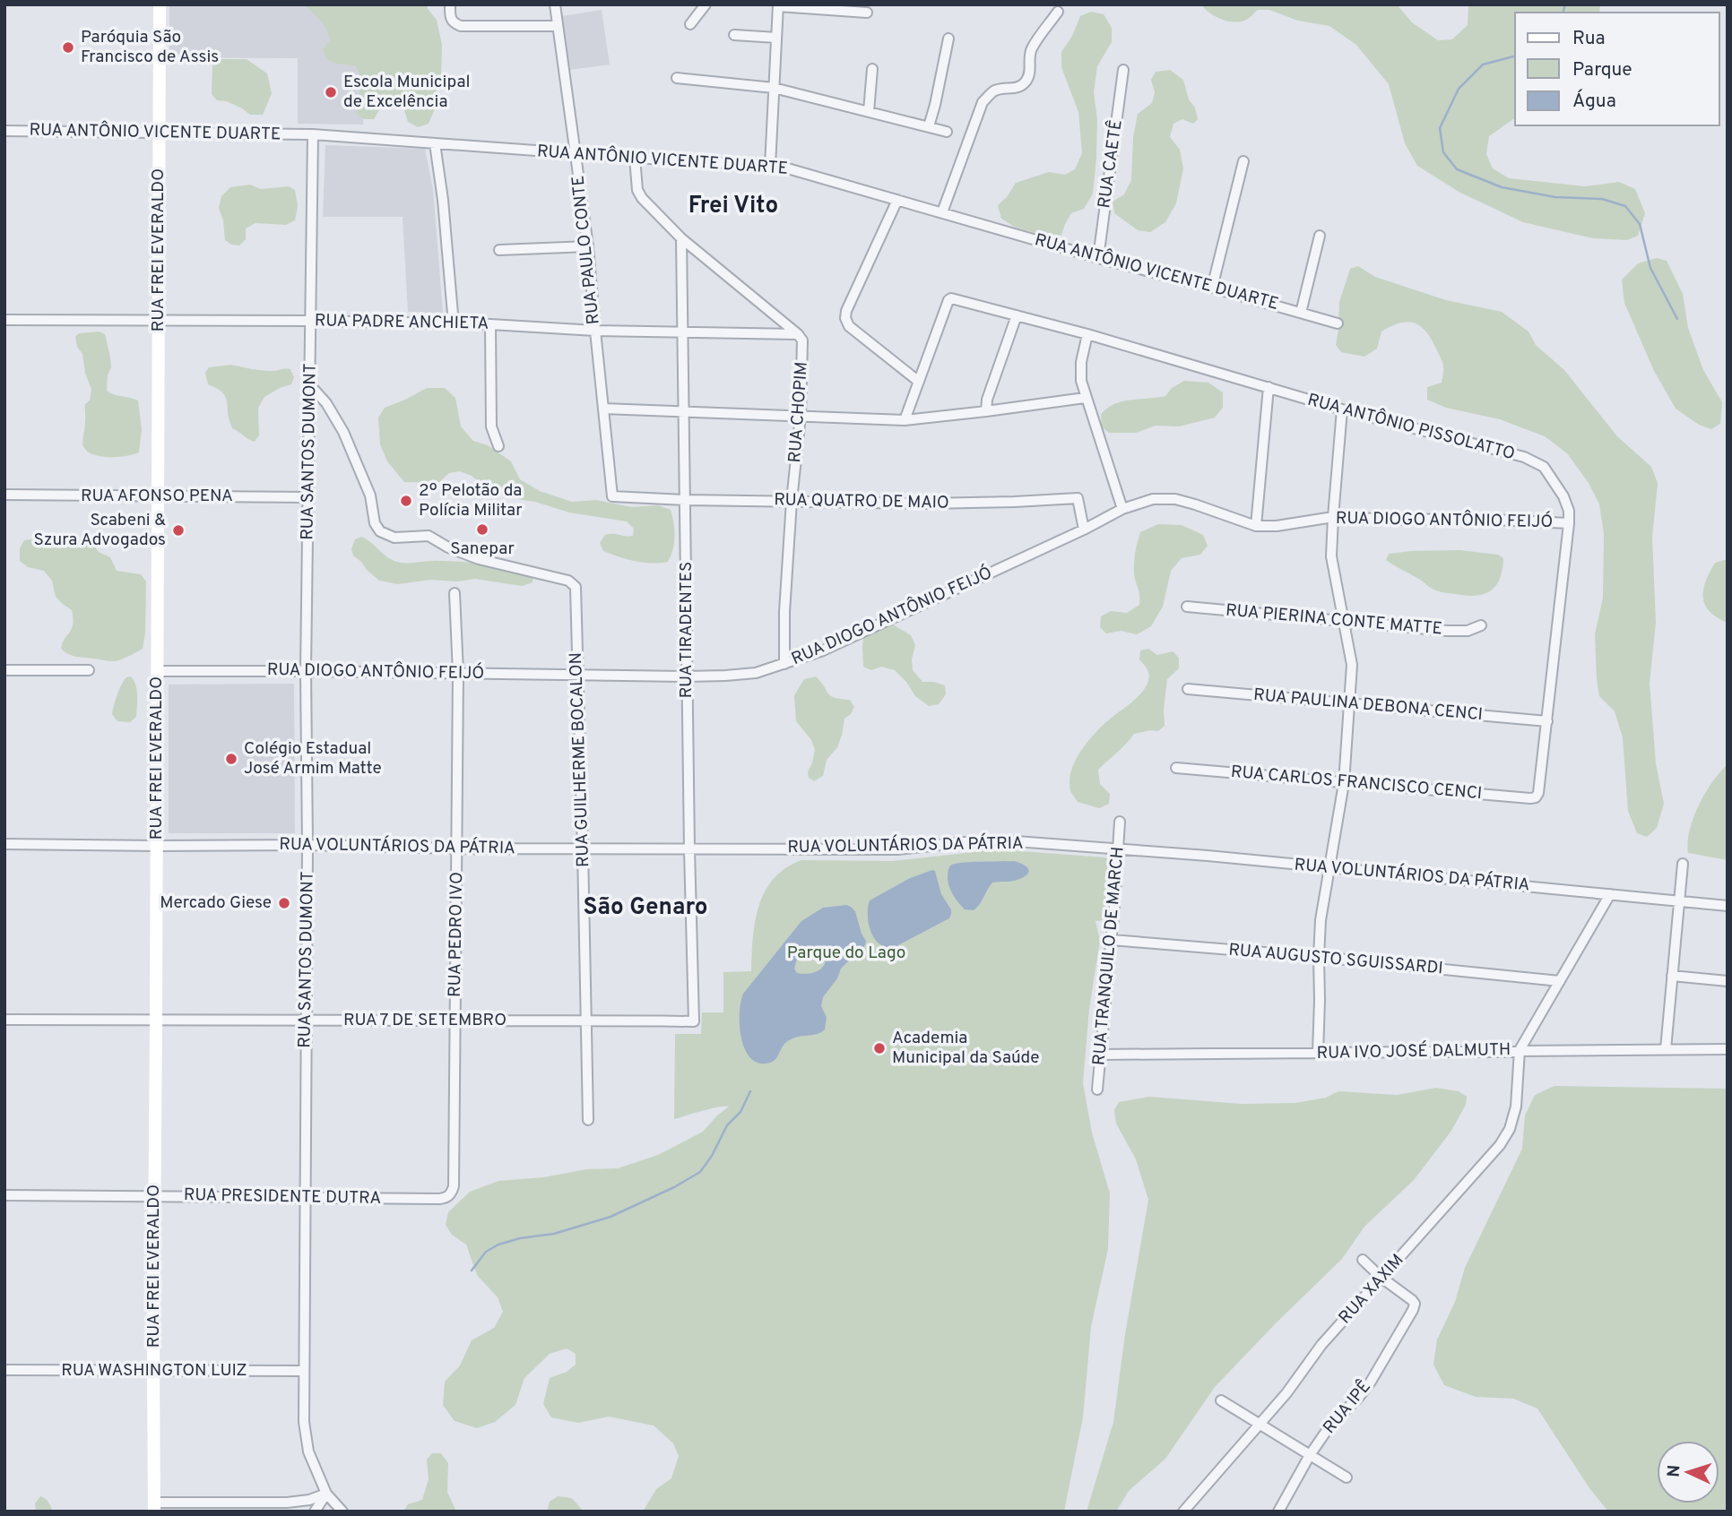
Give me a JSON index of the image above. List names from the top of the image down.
{
  "streets": {
    "street": [
      "RUA ANTÔNIO VICENTE DUARTE",
      "RUA CAETÊ",
      "RUA FREI EVERALDO",
      "RUA PAULO CONTE",
      "RUA PADRE ANCHIETA",
      "RUA CHOPIM",
      "RUA ANTÔNIO PISSOLATTO",
      "RUA SANTOS DUMONT",
      "RUA AFONSO PENA",
      "RUA QUATRO DE MAIO",
      "RUA DIOGO ANTÔNIO FEIJÓ",
      "RUA PIERINA CONTE MATTE",
      "RUA TIRADENTES",
      "RUA PAULINA DEBONA CENCI",
      "RUA GUILHERME BOCALON",
      "RUA CARLOS FRANCISCO CENCI",
      "RUA VOLUNTÁRIOS DA PÁTRIA",
      "RUA PEDRO IVO",
      "RUA TRANQUILO DE MARCH",
      "RUA AUGUSTO SGUISSARDI",
      "RUA 7 DE SETEMBRO",
      "RUA IVO JOSÉ DALMUTH",
      "RUA PRESIDENTE DUTRA",
      "RUA XAXIM",
      "RUA WASHINGTON LUIZ",
      "RUA IPÊ"
    ]
  },
  "crossings": [
    ["RUA ANTÔNIO VICENTE DUARTE", "RUA CAETÊ"],
    ["RUA ANTÔNIO VICENTE DUARTE", "RUA FREI EVERALDO"],
    ["RUA ANTÔNIO VICENTE DUARTE", "RUA PAULO CONTE"],
    ["RUA ANTÔNIO VICENTE DUARTE", "RUA SANTOS DUMONT"],
    ["RUA FREI EVERALDO", "RUA PADRE ANCHIETA"],
    ["RUA FREI EVERALDO", "RUA AFONSO PENA"],
    ["RUA FREI EVERALDO", "RUA DIOGO ANTÔNIO FEIJÓ"],
    ["RUA FREI EVERALDO", "RUA VOLUNTÁRIOS DA PÁTRIA"],
    ["RUA FREI EVERALDO", "RUA 7 DE SETEMBRO"],
    ["RUA FREI EVERALDO", "RUA PRESIDENTE DUTRA"],
    ["RUA FREI EVERALDO", "RUA WASHINGTON LUIZ"],
    ["RUA PAULO CONTE", "RUA PADRE ANCHIETA"],
    ["RUA PAULO CONTE", "RUA QUATRO DE MAIO"],
    ["RUA PADRE ANCHIETA", "RUA CHOPIM"],
    ["RUA PADRE ANCHIETA", "RUA SANTOS DUMONT"],
    ["RUA PADRE ANCHIETA", "RUA TIRADENTES"],
    ["RUA CHOPIM", "RUA QUATRO DE MAIO"],
    ["RUA CHOPIM", "RUA DIOGO ANTÔNIO FEIJÓ"],
    ["RUA ANTÔNIO PISSOLATTO", "RUA DIOGO ANTÔNIO FEIJÓ"],
    ["RUA ANTÔNIO PISSOLATTO", "RUA PAULINA DEBONA CENCI"],
    ["RUA ANTÔNIO PISSOLATTO", "RUA CARLOS FRANCISCO CENCI"],
    ["RUA SANTOS DUMONT", "RUA AFONSO PENA"],
    ["RUA SANTOS DUMONT", "RUA DIOGO ANTÔNIO FEIJÓ"],
    ["RUA SANTOS DUMONT", "RUA GUILHERME BOCALON"],
    ["RUA SANTOS DUMONT", "RUA VOLUNTÁRIOS DA PÁTRIA"],
    ["RUA SANTOS DUMONT", "RUA 7 DE SETEMBRO"],
    ["RUA SANTOS DUMONT", "RUA PRESIDENTE DUTRA"],
    ["RUA SANTOS DUMONT", "RUA WASHINGTON LUIZ"],
    ["RUA QUATRO DE MAIO", "RUA DIOGO ANTÔNIO FEIJÓ"],
    ["RUA QUATRO DE MAIO", "RUA TIRADENTES"],
    ["RUA DIOGO ANTÔNIO FEIJÓ", "RUA TIRADENTES"],
    ["RUA DIOGO ANTÔNIO FEIJÓ", "RUA GUILHERME BOCALON"],
    ["RUA DIOGO ANTÔNIO FEIJÓ", "RUA PEDRO IVO"],
    ["RUA TIRADENTES", "RUA VOLUNTÁRIOS DA PÁTRIA"],
    ["RUA TIRADENTES", "RUA 7 DE SETEMBRO"],
    ["RUA GUILHERME BOCALON", "RUA VOLUNTÁRIOS DA PÁTRIA"],
    ["RUA GUILHERME BOCALON", "RUA 7 DE SETEMBRO"],
    ["RUA VOLUNTÁRIOS DA PÁTRIA", "RUA PEDRO IVO"],
    ["RUA VOLUNTÁRIOS DA PÁTRIA", "RUA TRANQUILO DE MARCH"],
    ["RUA PEDRO IVO", "RUA 7 DE SETEMBRO"],
    ["RUA PEDRO IVO", "RUA PRESIDENTE DUTRA"],
    ["RUA TRANQUILO DE MARCH", "RUA AUGUSTO SGUISSARDI"],
    ["RUA TRANQUILO DE MARCH", "RUA IVO JOSÉ DALMUTH"],
    ["RUA IVO JOSÉ DALMUTH", "RUA XAXIM"],
    ["RUA XAXIM", "RUA IPÊ"]
  ],
  "districts": ["Frei Vito", "São Genaro"],
  "parks": ["Parque do Lago"],
  "places": [
    "Paróquia São Francisco de Assis",
    "Escola Municipal de Excelência",
    "2º Pelotão da Polícia Militar",
    "Sanepar",
    "Scabeni & Szura Advogados",
    "Colégio Estadual José Armim Matte",
    "Mercado Giese",
    "Academia Municipal da Saúde"
  ],
  "legend": ["Rua", "Parque", "Água"],
  "north": "left"
}
